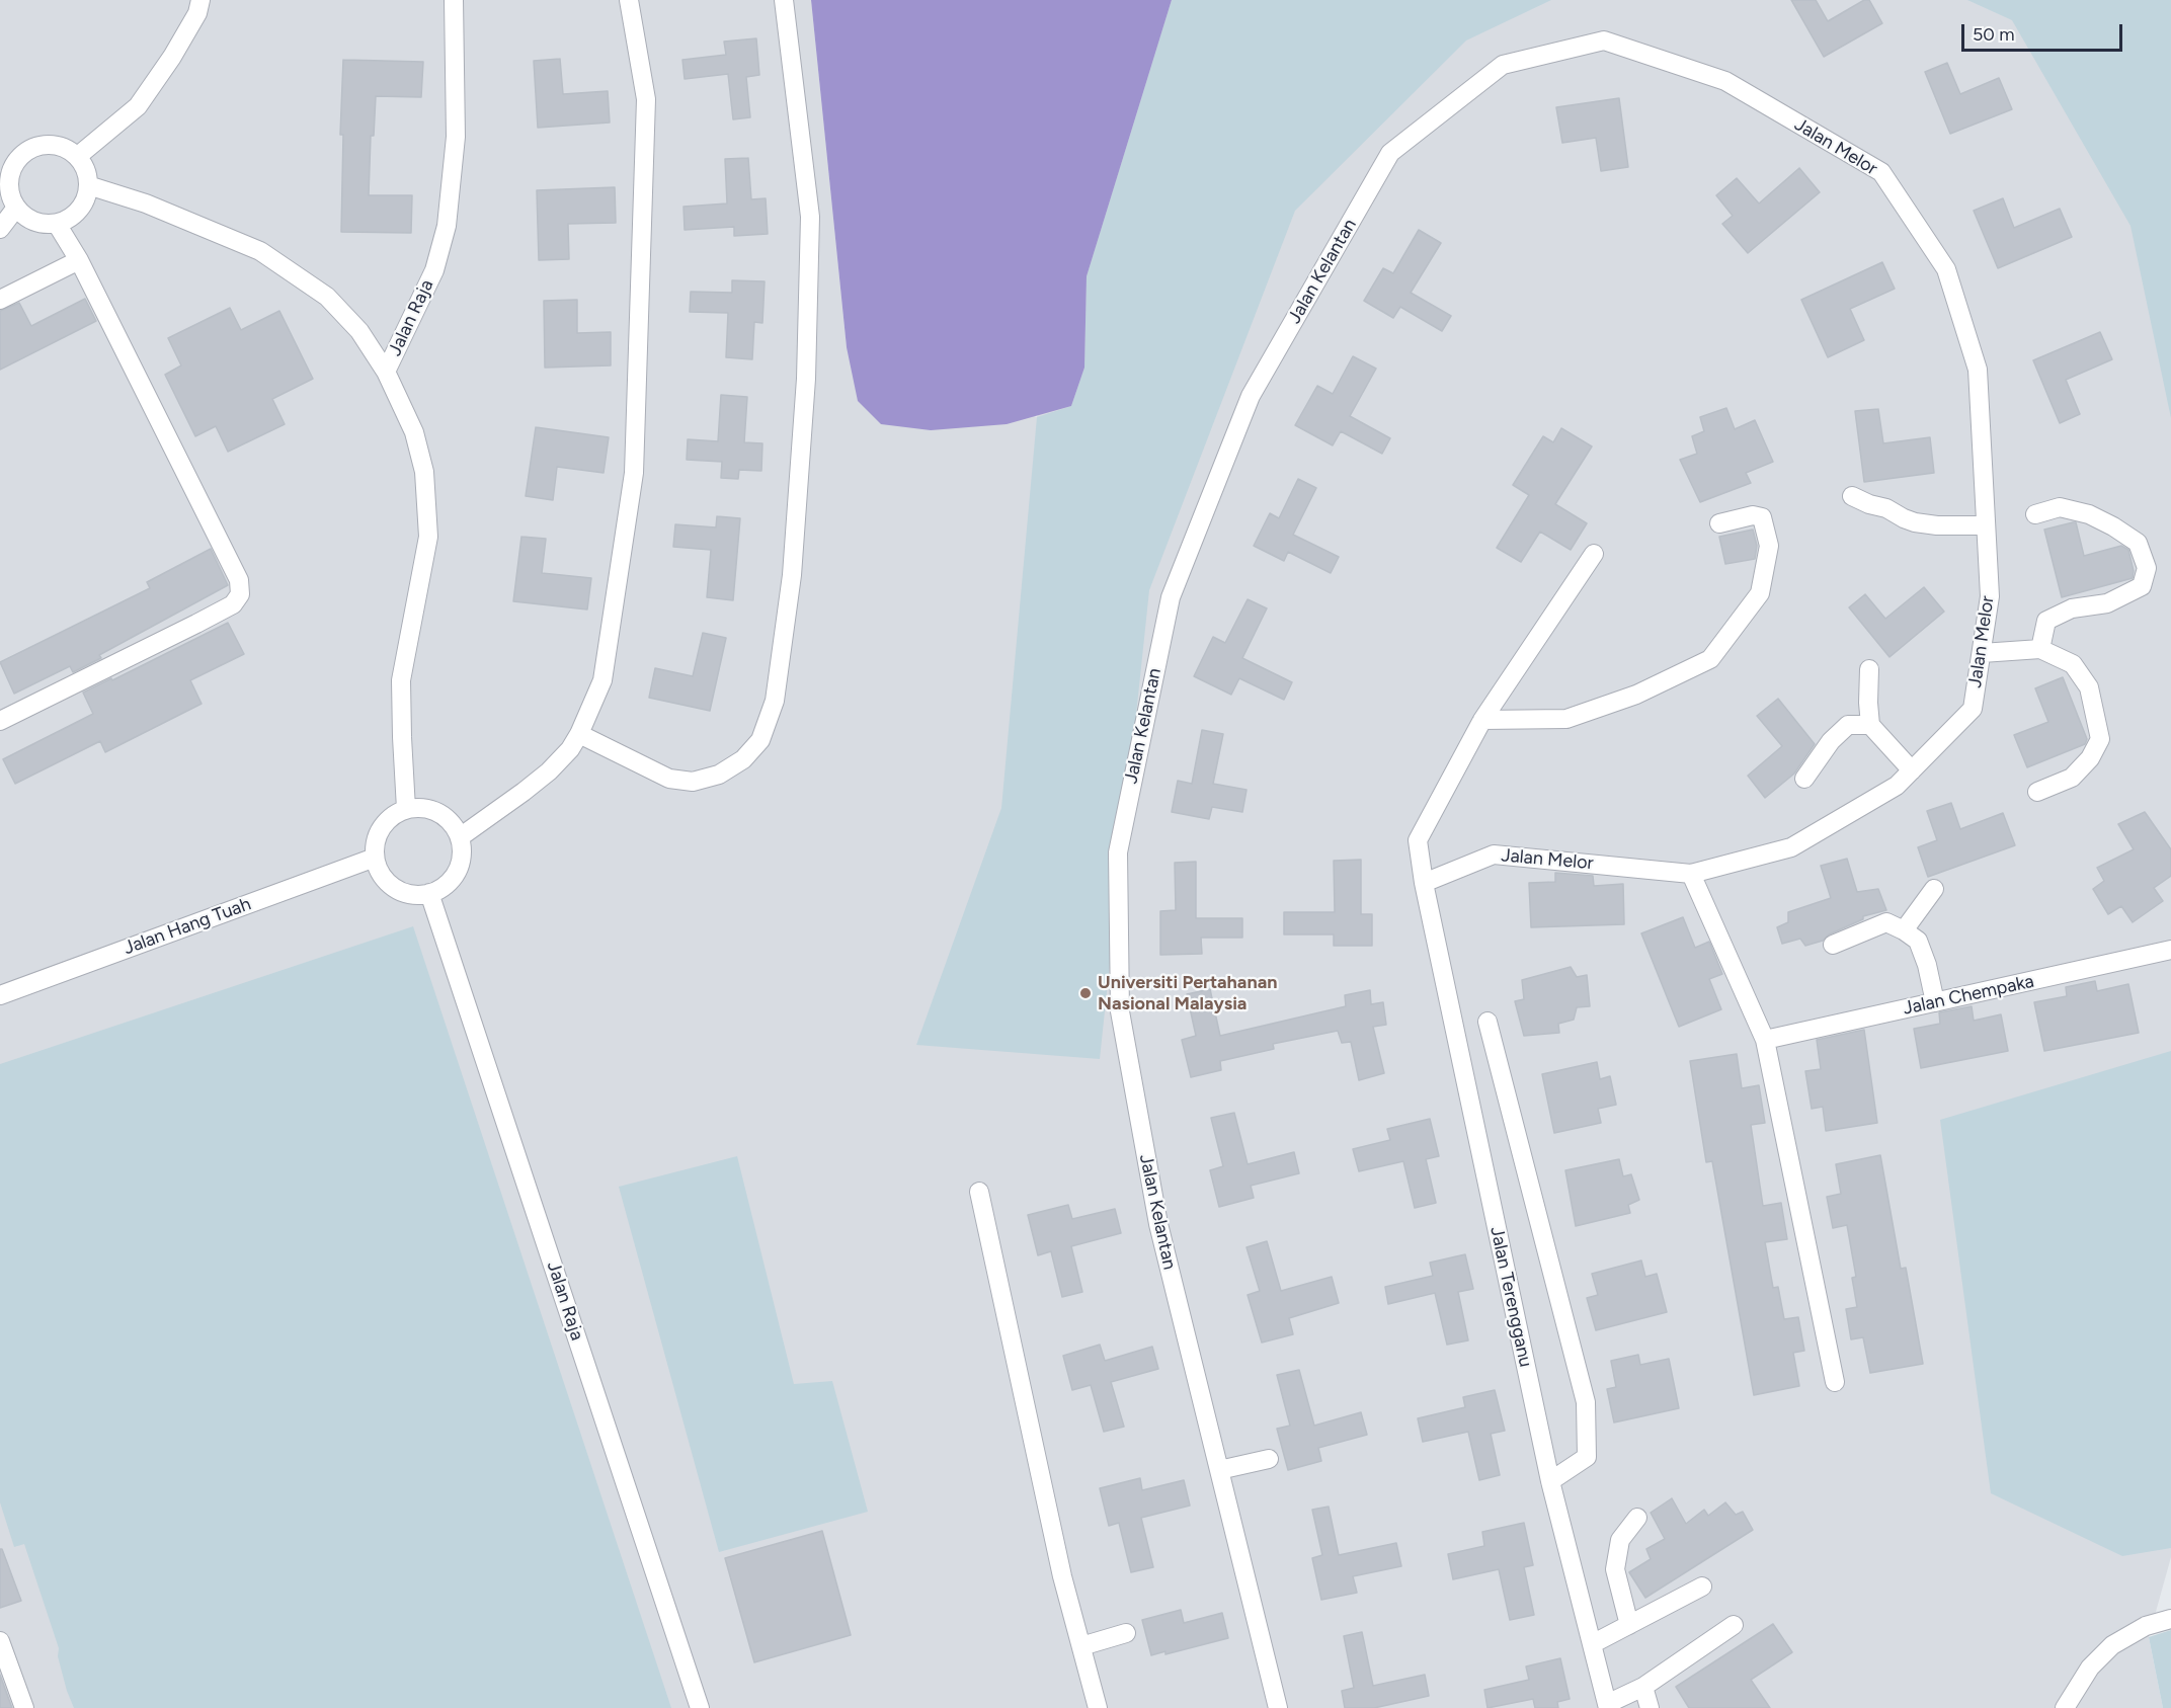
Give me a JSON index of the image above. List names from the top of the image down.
{
  "streets": {
    "street": [
      "Jalan Melor",
      "Jalan Kelantan",
      "Jalan Raja",
      "Jalan Hang Tuah",
      "Jalan Chempaka",
      "Jalan Terengganu"
    ]
  },
  "crossings": [
    ["Jalan Melor", "Jalan Kelantan"],
    ["Jalan Melor", "Jalan Terengganu"],
    ["Jalan Raja", "Jalan Hang Tuah"]
  ],
  "places": ["Universiti Pertahanan Nasional Malaysia"],
  "scale_bar": "50 m"
}
